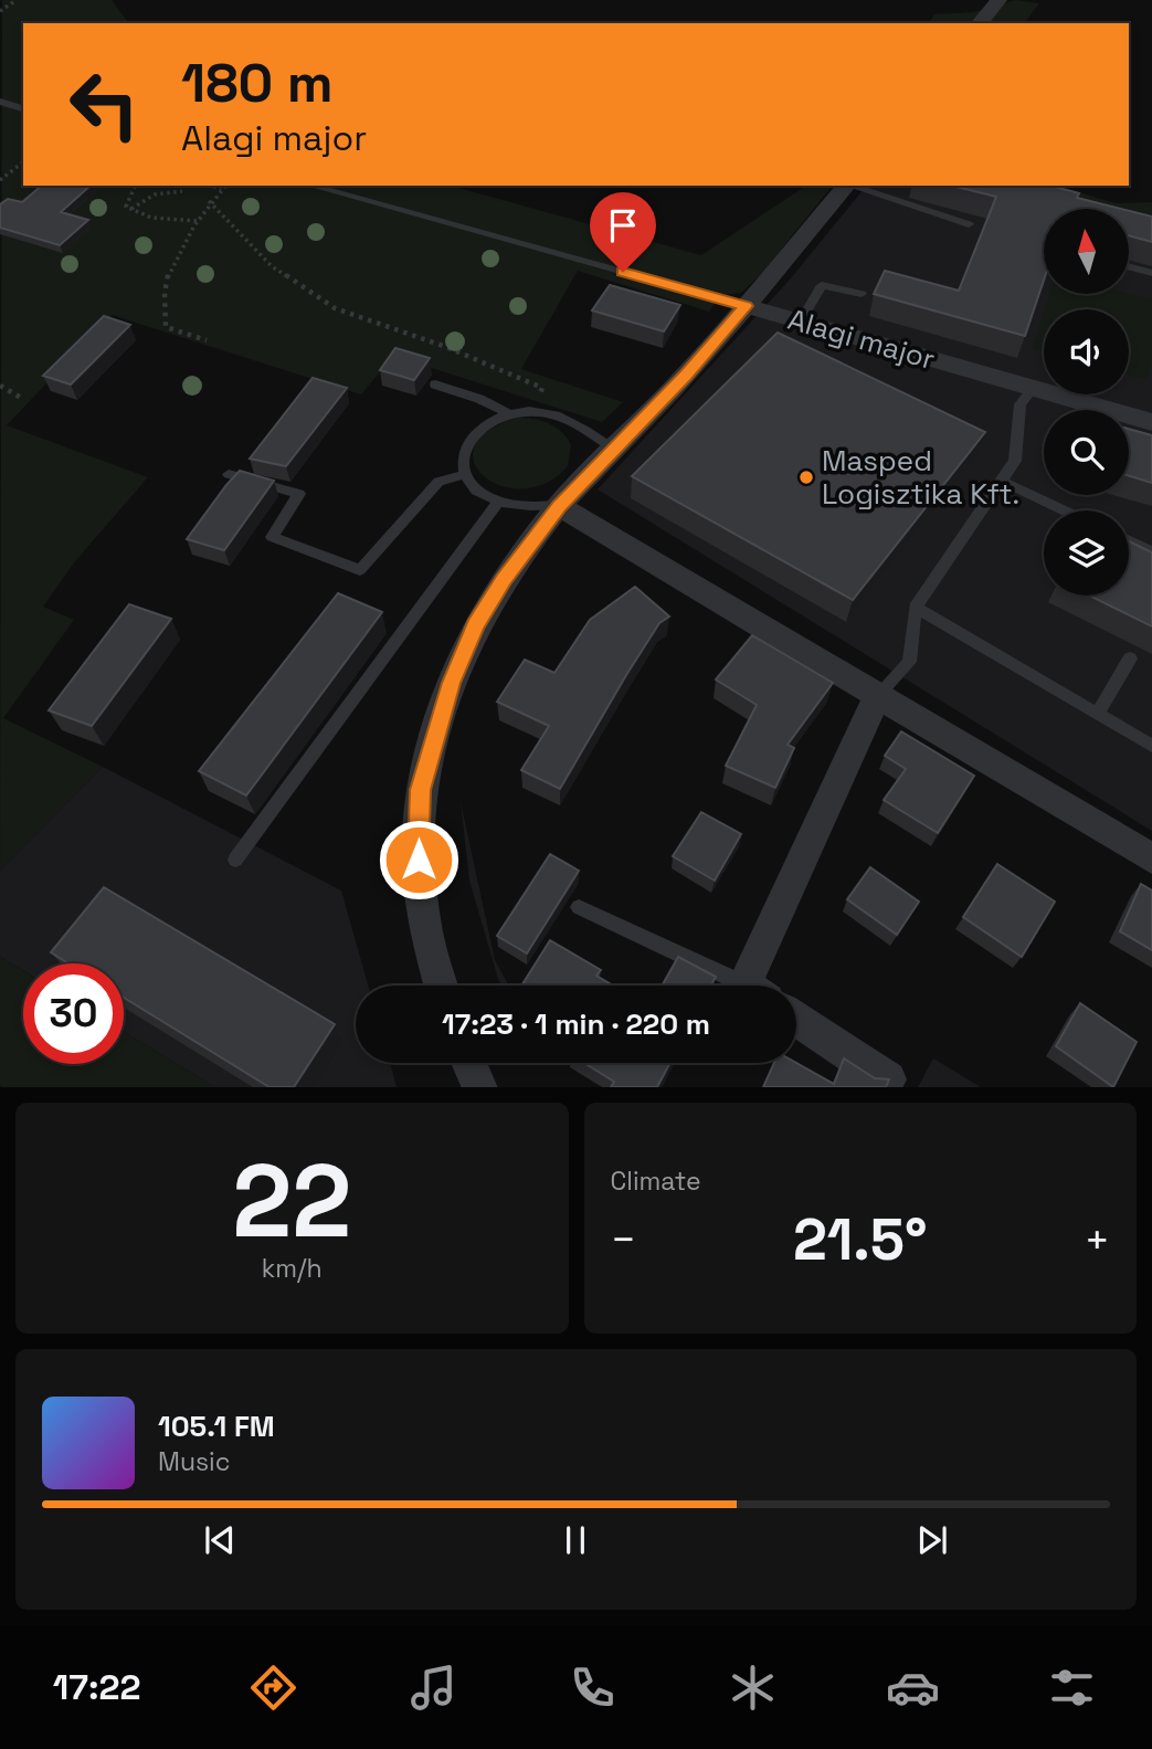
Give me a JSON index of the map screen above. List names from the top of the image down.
{
  "streets": {
    "street": ["Alagi major"]
  },
  "places": ["Masped Logisztika Kft."],
  "north": "top",
  "page": {
    "turn": ["180 m", "Alagi major"],
    "limit": "30",
    "trip": "17:23 · 1 min · 220 m",
    "tile": [
      ["22", "km/h"],
      "Climate"
    ],
    "heat": ["−", "21.5°", "+"],
    "song": ["105.1 FM", "Music"],
    "tabs": "17:22"
  }
}
